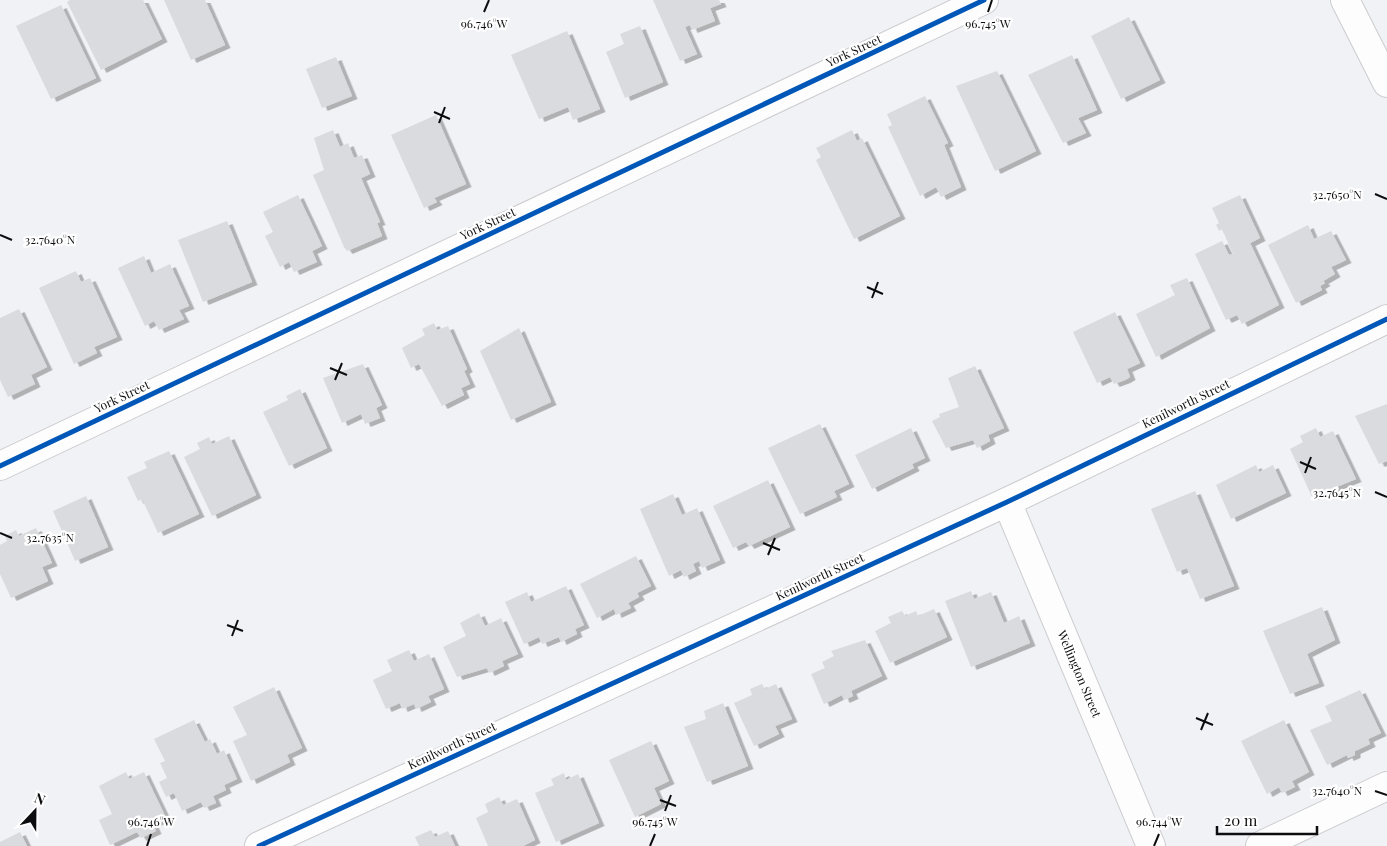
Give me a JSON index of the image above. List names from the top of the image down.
{
  "streets": {
    "street": ["York Street", "Kenilworth Street", "Wellington Street"]
  },
  "crossings": [
    ["Kenilworth Street", "Wellington Street"]
  ],
  "scale_bar": "20 m",
  "north": "top",
  "coordinates": [
    "96.746°W",
    "96.745°W",
    "32.7650°N",
    "32.7640°N",
    "32.7645°N",
    "32.7635°N",
    "96.744°W"
  ]
}
